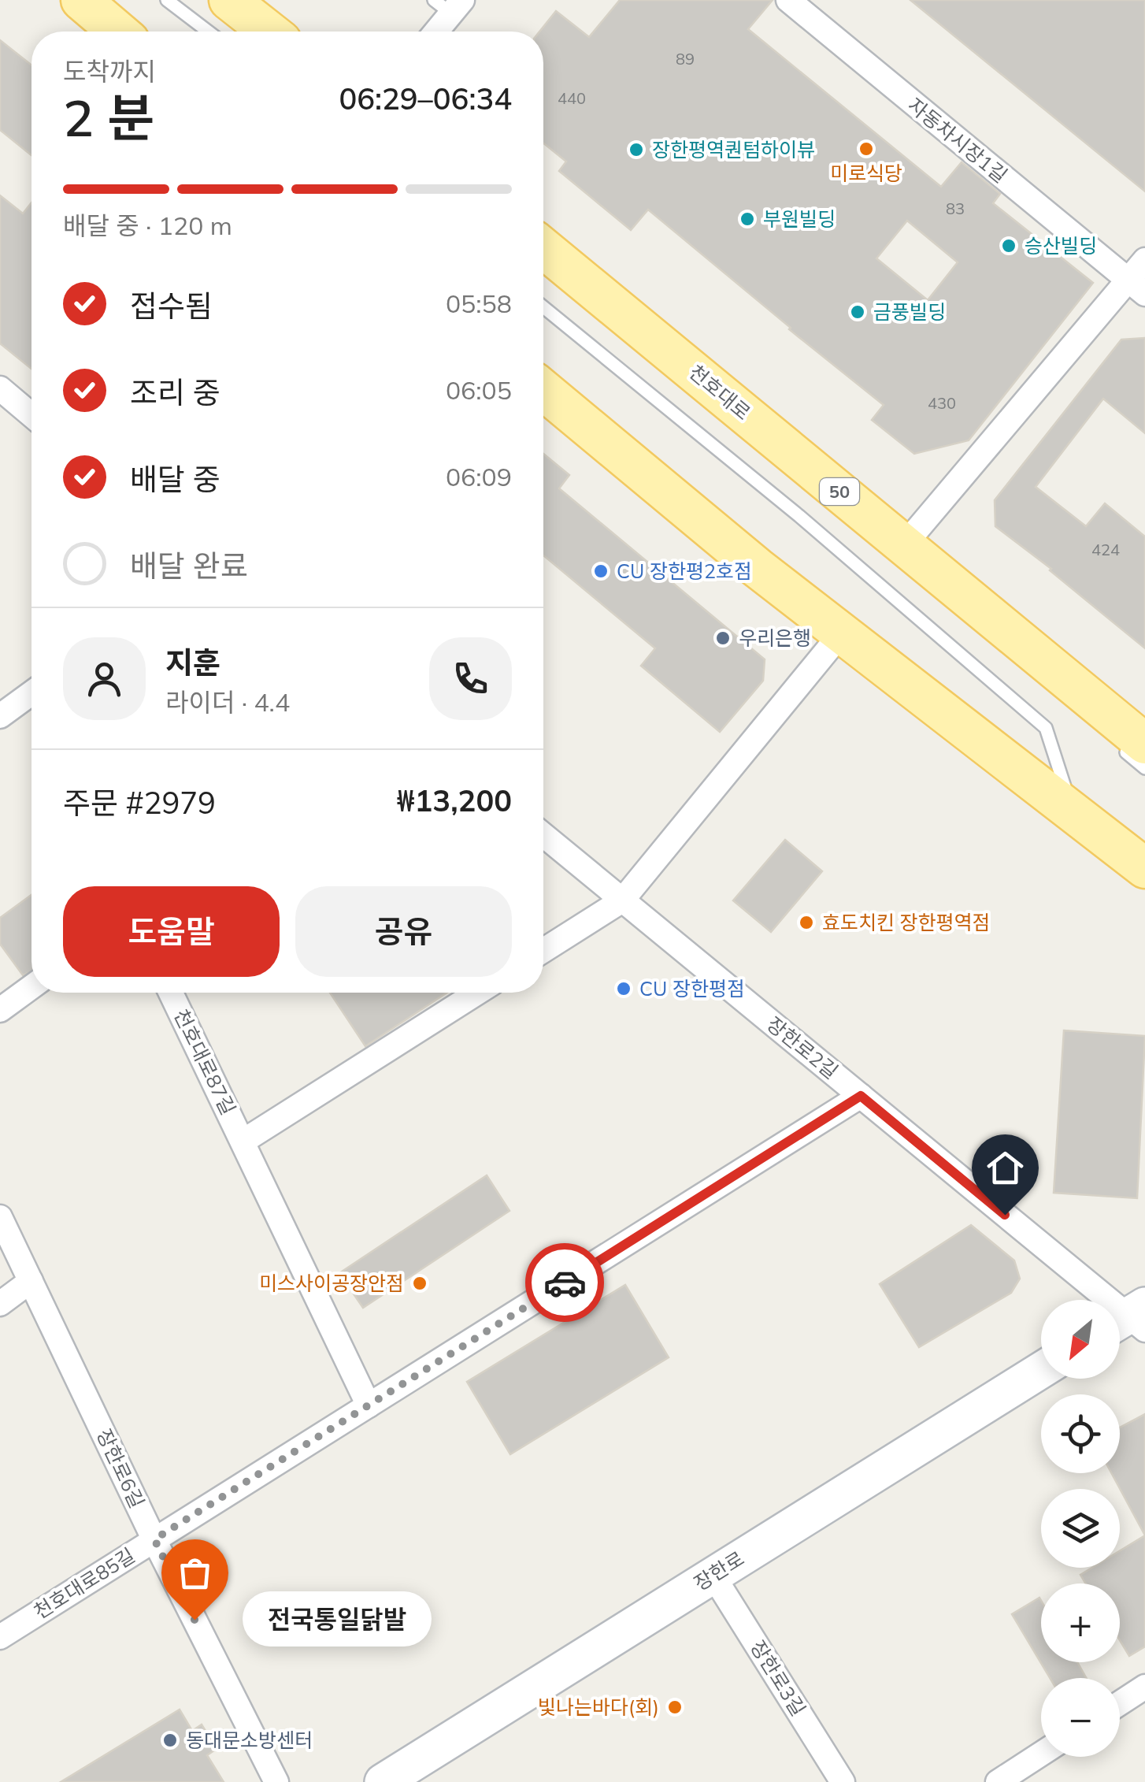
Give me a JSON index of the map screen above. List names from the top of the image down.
{
  "streets": {
    "main road": ["천호대로", "50"],
    "street": [
      "자동차시장1길",
      "장한로2길",
      "천호대로87길",
      "장한로6길",
      "장한로",
      "천호대로85길",
      "장한로3길"
    ]
  },
  "crossings": [
    ["장한로2길", "천호대로85길"],
    ["장한로6길", "천호대로85길"],
    ["장한로", "장한로3길"]
  ],
  "places": [
    "미로식당",
    "장한평역퀀텀하이뷰",
    "부원빌딩",
    "승산빌딩",
    "금풍빌딩",
    "CU 장한평2호점",
    "우리은행",
    "효도치킨 장한평역점",
    "CU 장한평점",
    "미스사이공장안점",
    "전국통일닭발",
    "빛나는바다(회)",
    "동대문소방센터"
  ],
  "house_numbers": [
    "89",
    "440",
    "83",
    "430",
    "424"
  ],
  "north": "bottom left",
  "page": {
    "heading": ["2 분", "도착까지", "06:29–06:34"],
    "panel": [
      "지훈",
      "라이더 · 4.4",
      "주문 #2979",
      "₩13,200"
    ],
    "bar": "배달 중 · 120 m",
    "list": [
      ["접수됨", "05:58"],
      ["조리 중", "06:05"],
      ["배달 중", "06:09"],
      "배달 완료"
    ],
    "buttons": ["도움말", "공유"],
    "map_buttons": ["+", "−"],
    "bubble": "전국통일닭발"
  }
}
